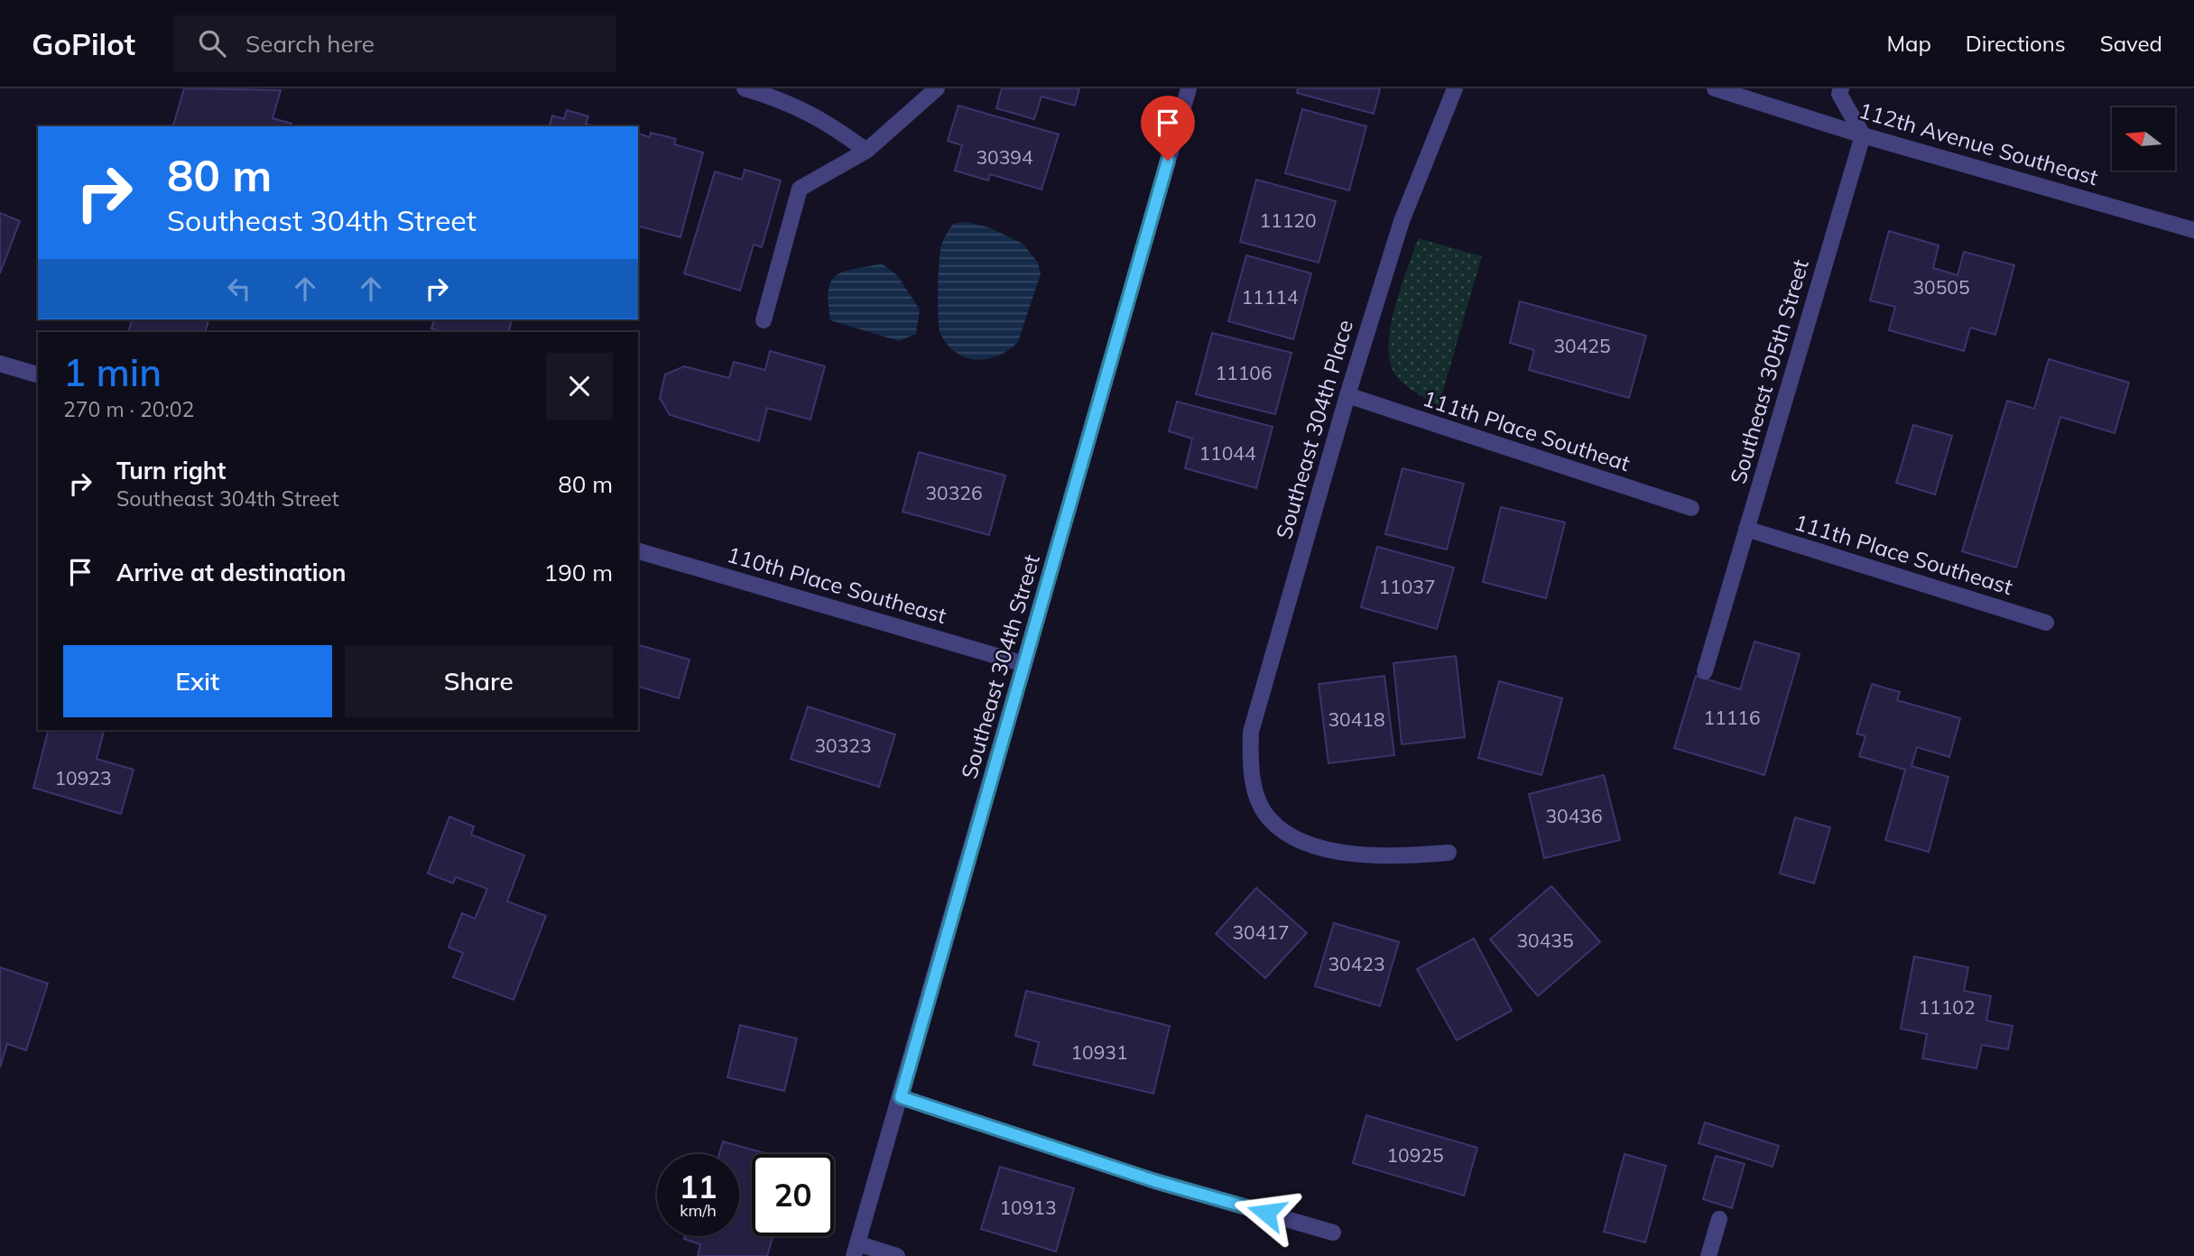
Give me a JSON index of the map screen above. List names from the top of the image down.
{
  "streets": {
    "street": [
      "112th Avenue Southeast",
      "Southeast 305th Street",
      "Southeast 304th Place",
      "111th Place Southeat",
      "111th Place Southeast",
      "110th Place Southeast",
      "Southeast 304th Street"
    ]
  },
  "crossings": [
    ["112th Avenue Southeast", "Southeast 305th Street"],
    ["Southeast 305th Street", "111th Place Southeast"],
    ["Southeast 304th Place", "111th Place Southeat"],
    ["110th Place Southeast", "Southeast 304th Street"]
  ],
  "house_numbers": [
    "30394",
    "11120",
    "30505",
    "11114",
    "30425",
    "11106",
    "11044",
    "30326",
    "11037",
    "11116",
    "30418",
    "30323",
    "10923",
    "30436",
    "30417",
    "30435",
    "30423",
    "11102",
    "10931",
    "10925",
    "10913"
  ],
  "north": "left",
  "page": {
    "header": "GoPilot",
    "search": "Search here",
    "nav": ["Map", "Directions", "Saved"],
    "turn": ["80 m", "Southeast 304th Street"],
    "heading": ["1 min", "270 m · 20:02"],
    "list": [
      {
        "name": "Turn right",
        "note": "Southeast 304th Street",
        "value": "80 m"
      },
      {
        "name": "Arrive at destination",
        "value": "190 m"
      }
    ],
    "buttons": ["Exit", "Share"],
    "speed": "11 km/h",
    "limit": "20"
  }
}
